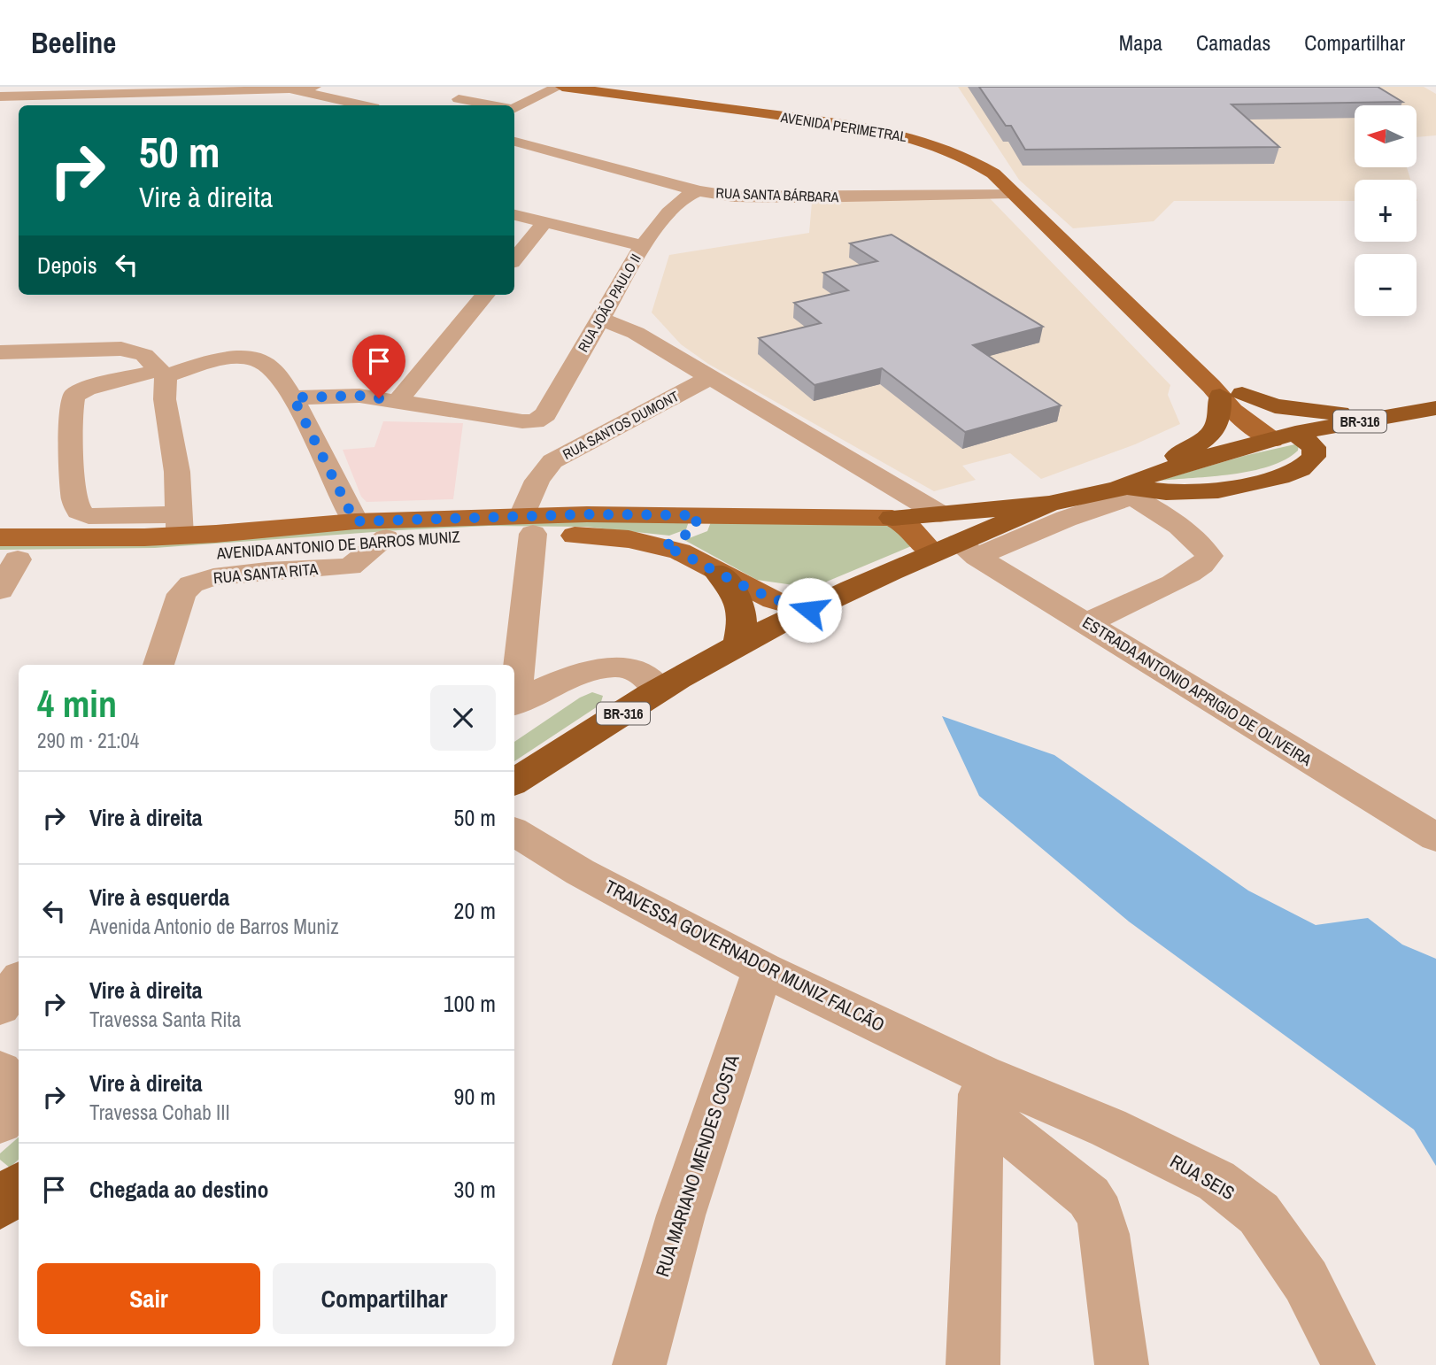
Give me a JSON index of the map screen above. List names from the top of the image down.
{
  "streets": {
    "highway": ["BR-316"],
    "main road": ["AVENIDA PERIMETRAL", "AVENIDA ANTONIO DE BARROS MUNIZ"],
    "street": [
      "RUA SANTA BÁRBARA",
      "RUA JOÃO PAULO II",
      "RUA SANTOS DUMONT",
      "RUA SANTA RITA",
      "ESTRADA ANTONIO APRIGIO DE OLIVEIRA",
      "TRAVESSA GOVERNADOR MUNIZ FALCÃO",
      "RUA MARIANO MENDES COSTA",
      "RUA SEIS"
    ]
  },
  "crossings": [
    ["AVENIDA PERIMETRAL", "RUA SANTA BÁRBARA"],
    ["AVENIDA PERIMETRAL", "BR-316"],
    ["RUA SANTA BÁRBARA", "RUA JOÃO PAULO II"],
    ["BR-316", "AVENIDA ANTONIO DE BARROS MUNIZ"],
    ["BR-316", "ESTRADA ANTONIO APRIGIO DE OLIVEIRA"],
    ["RUA SANTOS DUMONT", "AVENIDA ANTONIO DE BARROS MUNIZ"],
    ["AVENIDA ANTONIO DE BARROS MUNIZ", "RUA SANTA RITA"],
    ["TRAVESSA GOVERNADOR MUNIZ FALCÃO", "RUA MARIANO MENDES COSTA"],
    ["TRAVESSA GOVERNADOR MUNIZ FALCÃO", "RUA SEIS"]
  ],
  "north": "left",
  "page": {
    "header": "Beeline",
    "nav": ["Mapa", "Camadas", "Compartilhar"],
    "map_buttons": ["+", "−"],
    "turn": ["50 m", "Vire à direita"],
    "then": "Depois",
    "heading": ["4 min", "290 m · 21:04"],
    "list": [
      {
        "name": "Vire à direita",
        "value": "50 m"
      },
      {
        "name": "Vire à esquerda",
        "note": "Avenida Antonio de Barros Muniz",
        "value": "20 m"
      },
      {
        "name": "Vire à direita",
        "note": "Travessa Santa Rita",
        "value": "100 m"
      },
      {
        "name": "Vire à direita",
        "note": "Travessa Cohab III",
        "value": "90 m"
      },
      {
        "name": "Chegada ao destino",
        "value": "30 m"
      }
    ],
    "buttons": ["Sair", "Compartilhar"]
  }
}
